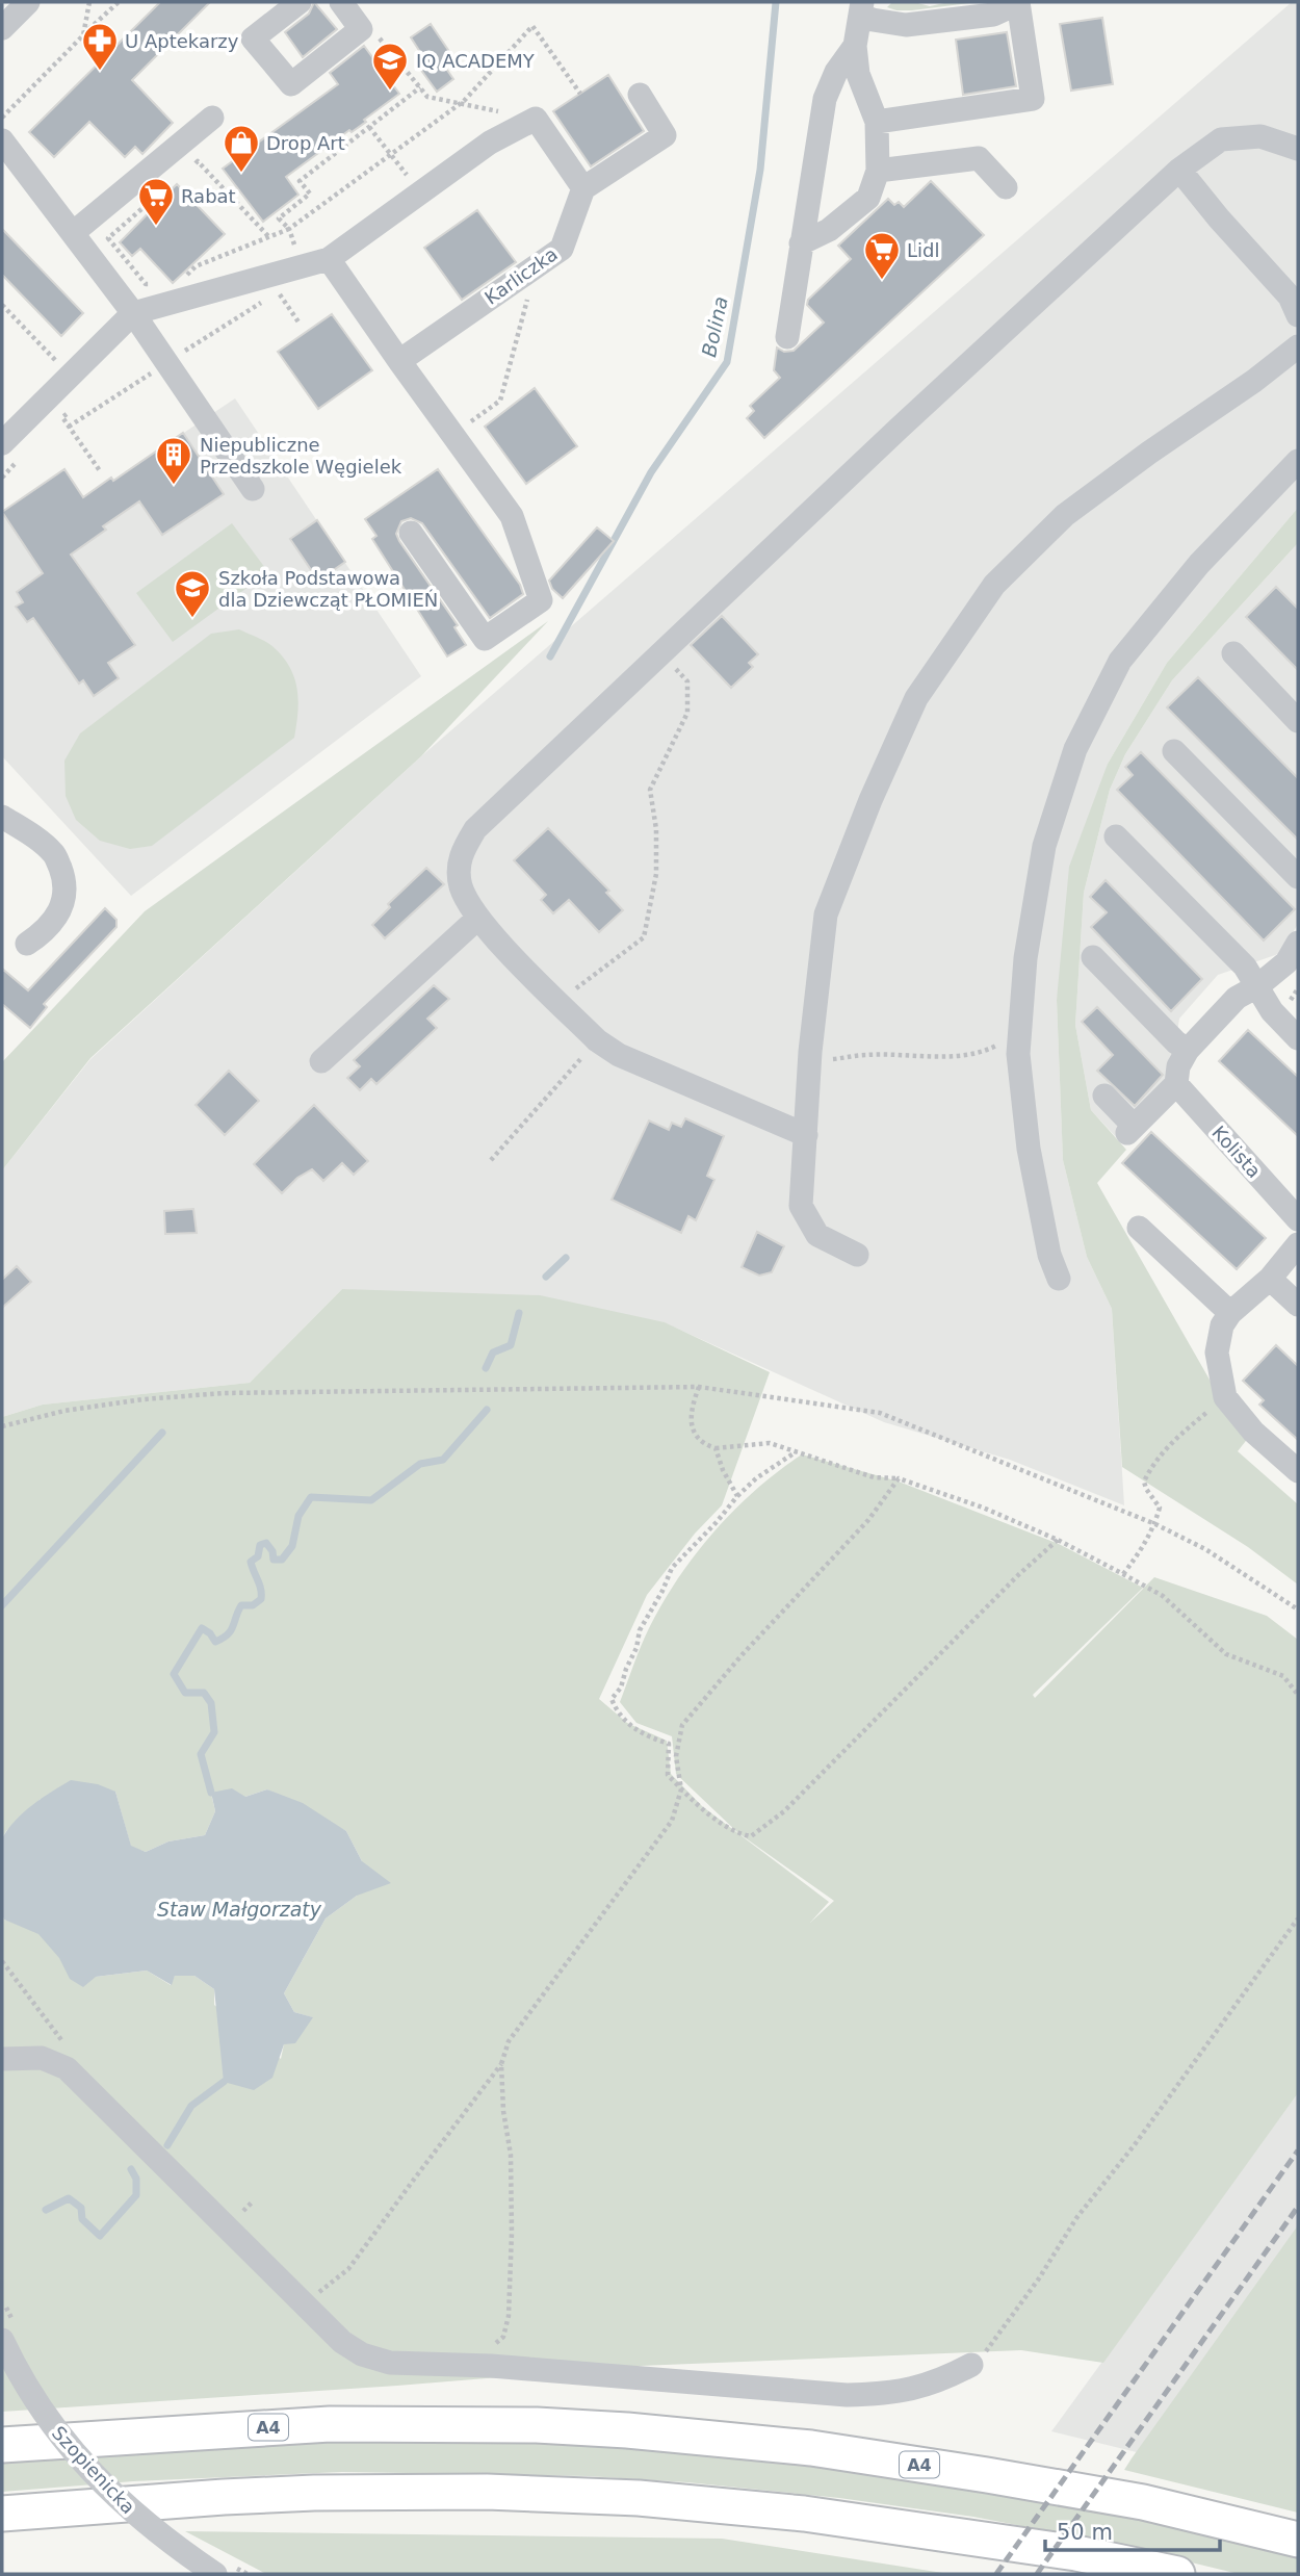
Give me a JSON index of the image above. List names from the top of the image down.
{
  "streets": {
    "highway": ["A4"],
    "street": ["Karliczka", "Kolista", "Szopienicka"]
  },
  "water": ["Bolina", "Staw Małgorzaty"],
  "places": {
    "pharmacy": ["U Aptekarzy"],
    "school or university": ["IQ ACADEMY", "Szkoła Podstawowa dla Dziewcząt PŁOMIEŃ"],
    "shop": ["Drop Art"],
    "supermarket": ["Rabat", "Lidl"],
    "building": ["Niepubliczne Przedszkole Węgielek"]
  },
  "scale_bar": "50 m"
}
